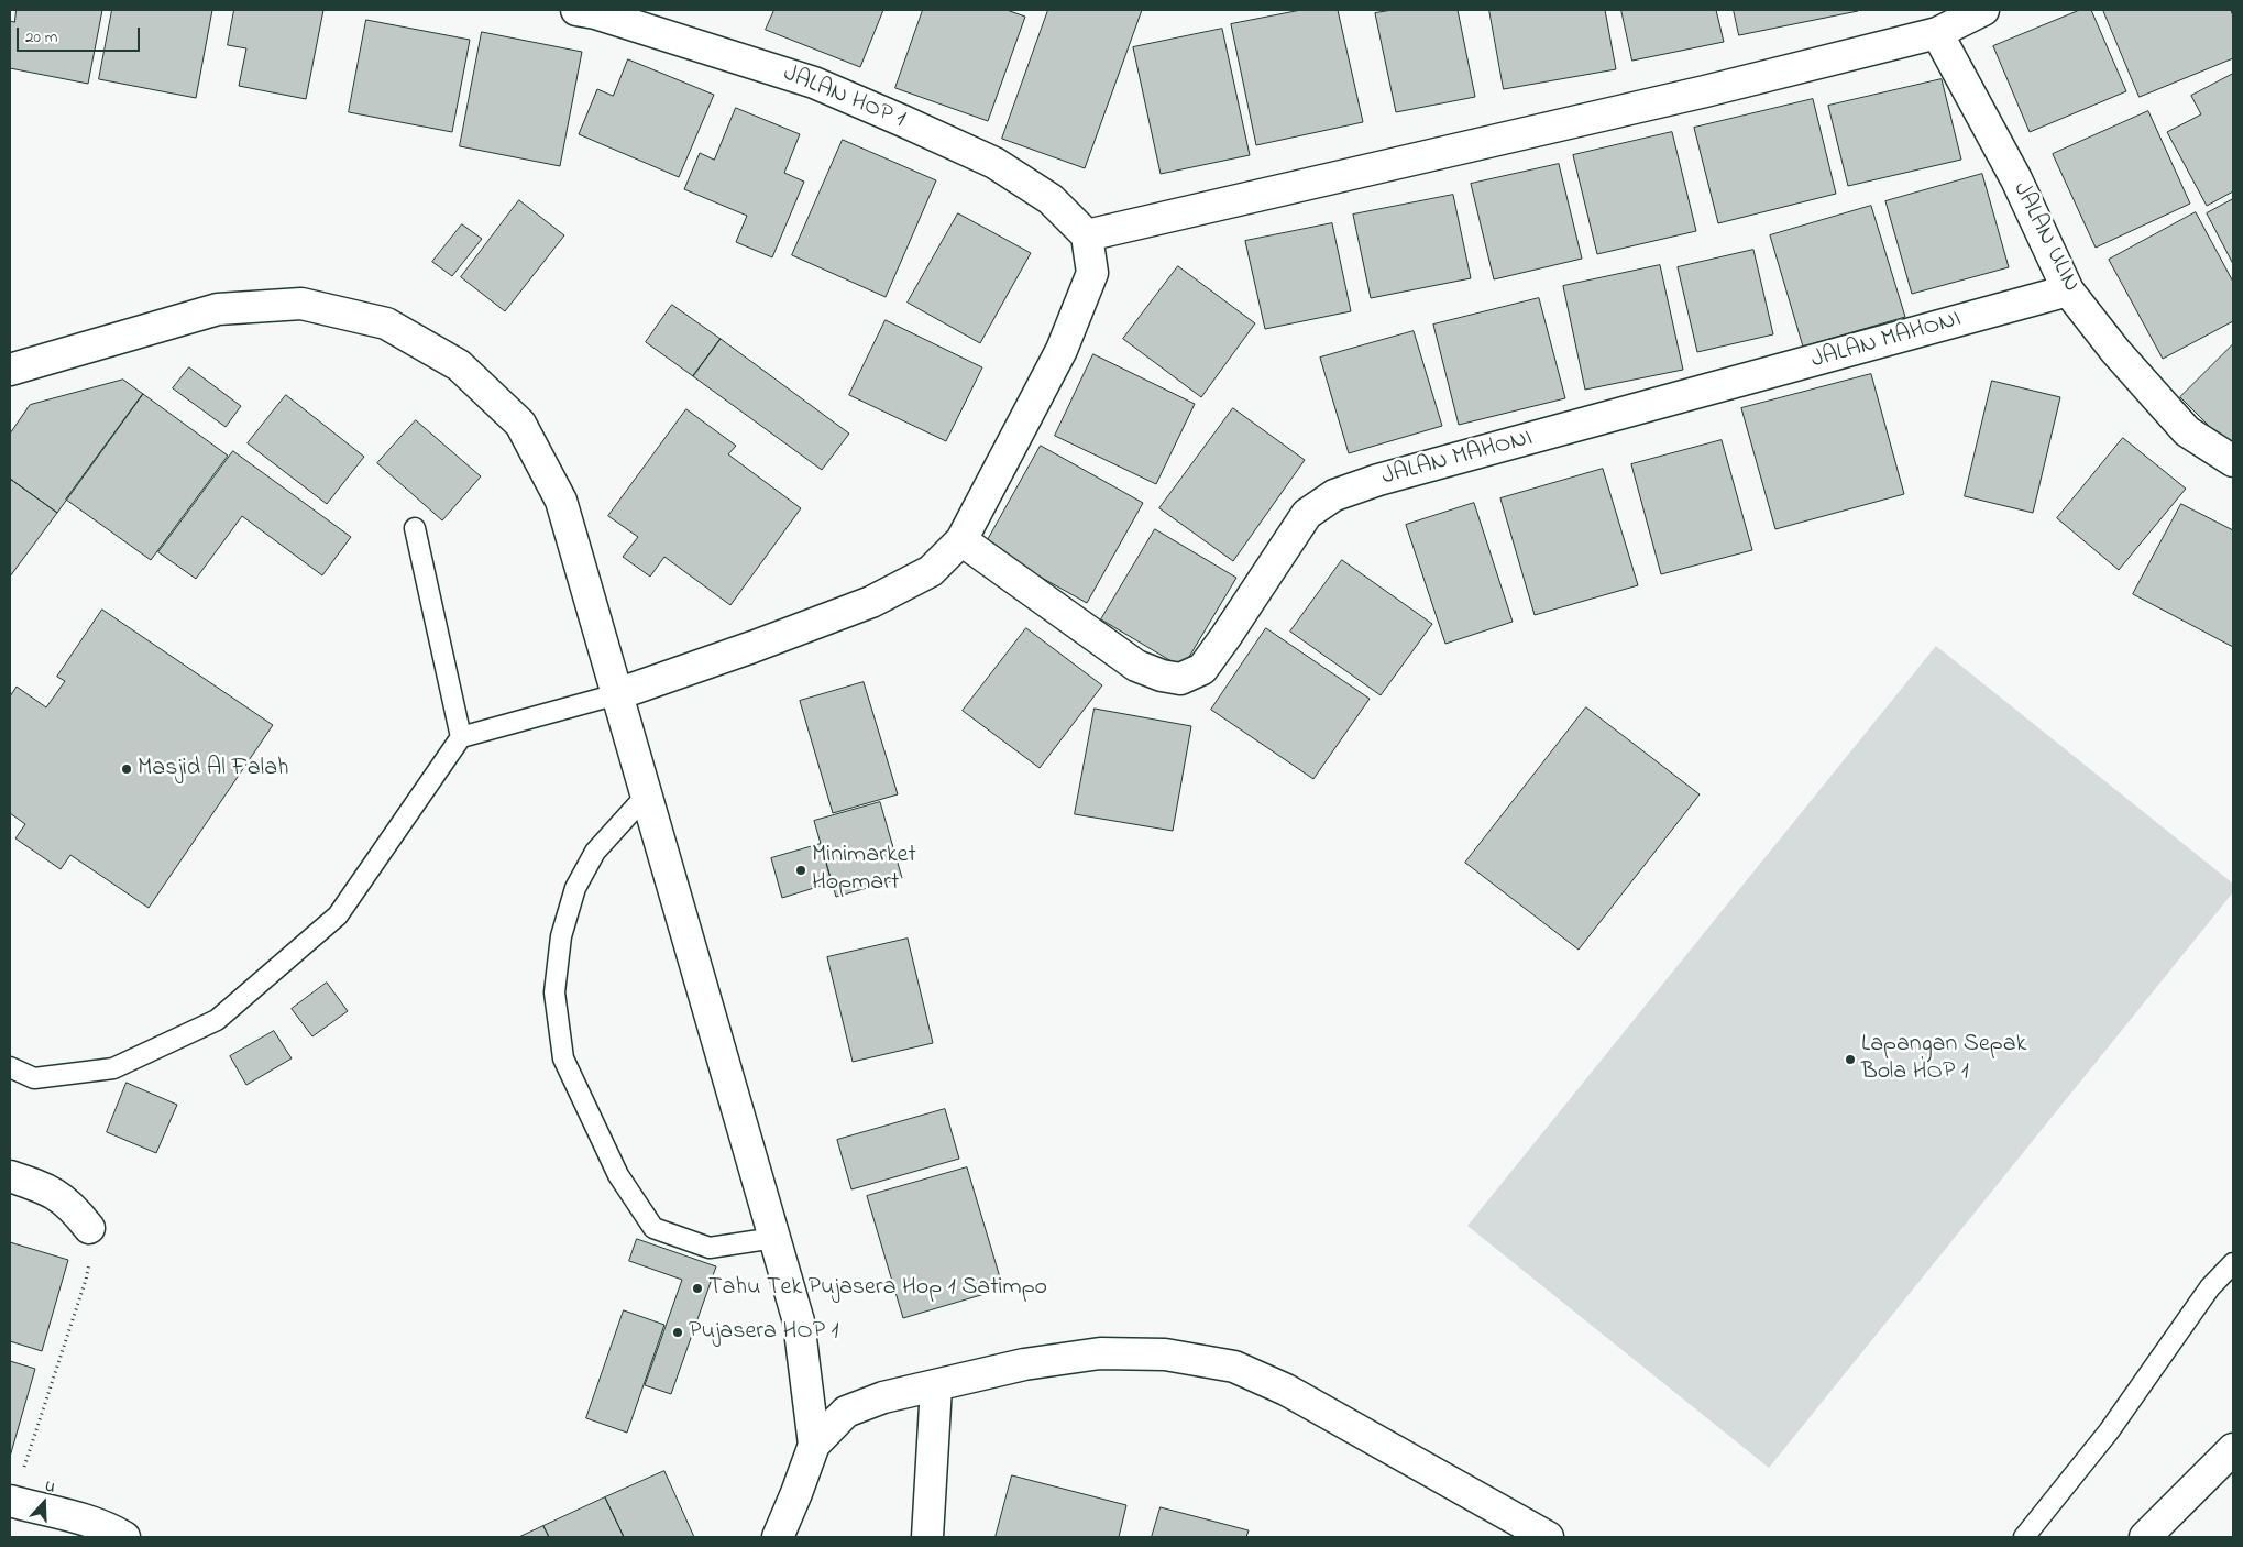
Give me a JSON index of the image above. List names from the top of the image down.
{
  "streets": {
    "street": ["JALAN HOP 1", "JALAN ULIN", "JALAN MAHONI"]
  },
  "crossings": [
    ["JALAN ULIN", "JALAN MAHONI"]
  ],
  "places": [
    "Masjid Al Falah",
    "Minimarket Hopmart",
    "Lapangan Sepak Bola HOP 1",
    "Tahu Tek Pujasera Hop 1 Satimpo",
    "Pujasera HOP 1"
  ],
  "scale_bar": "20 m",
  "north": "top"
}
